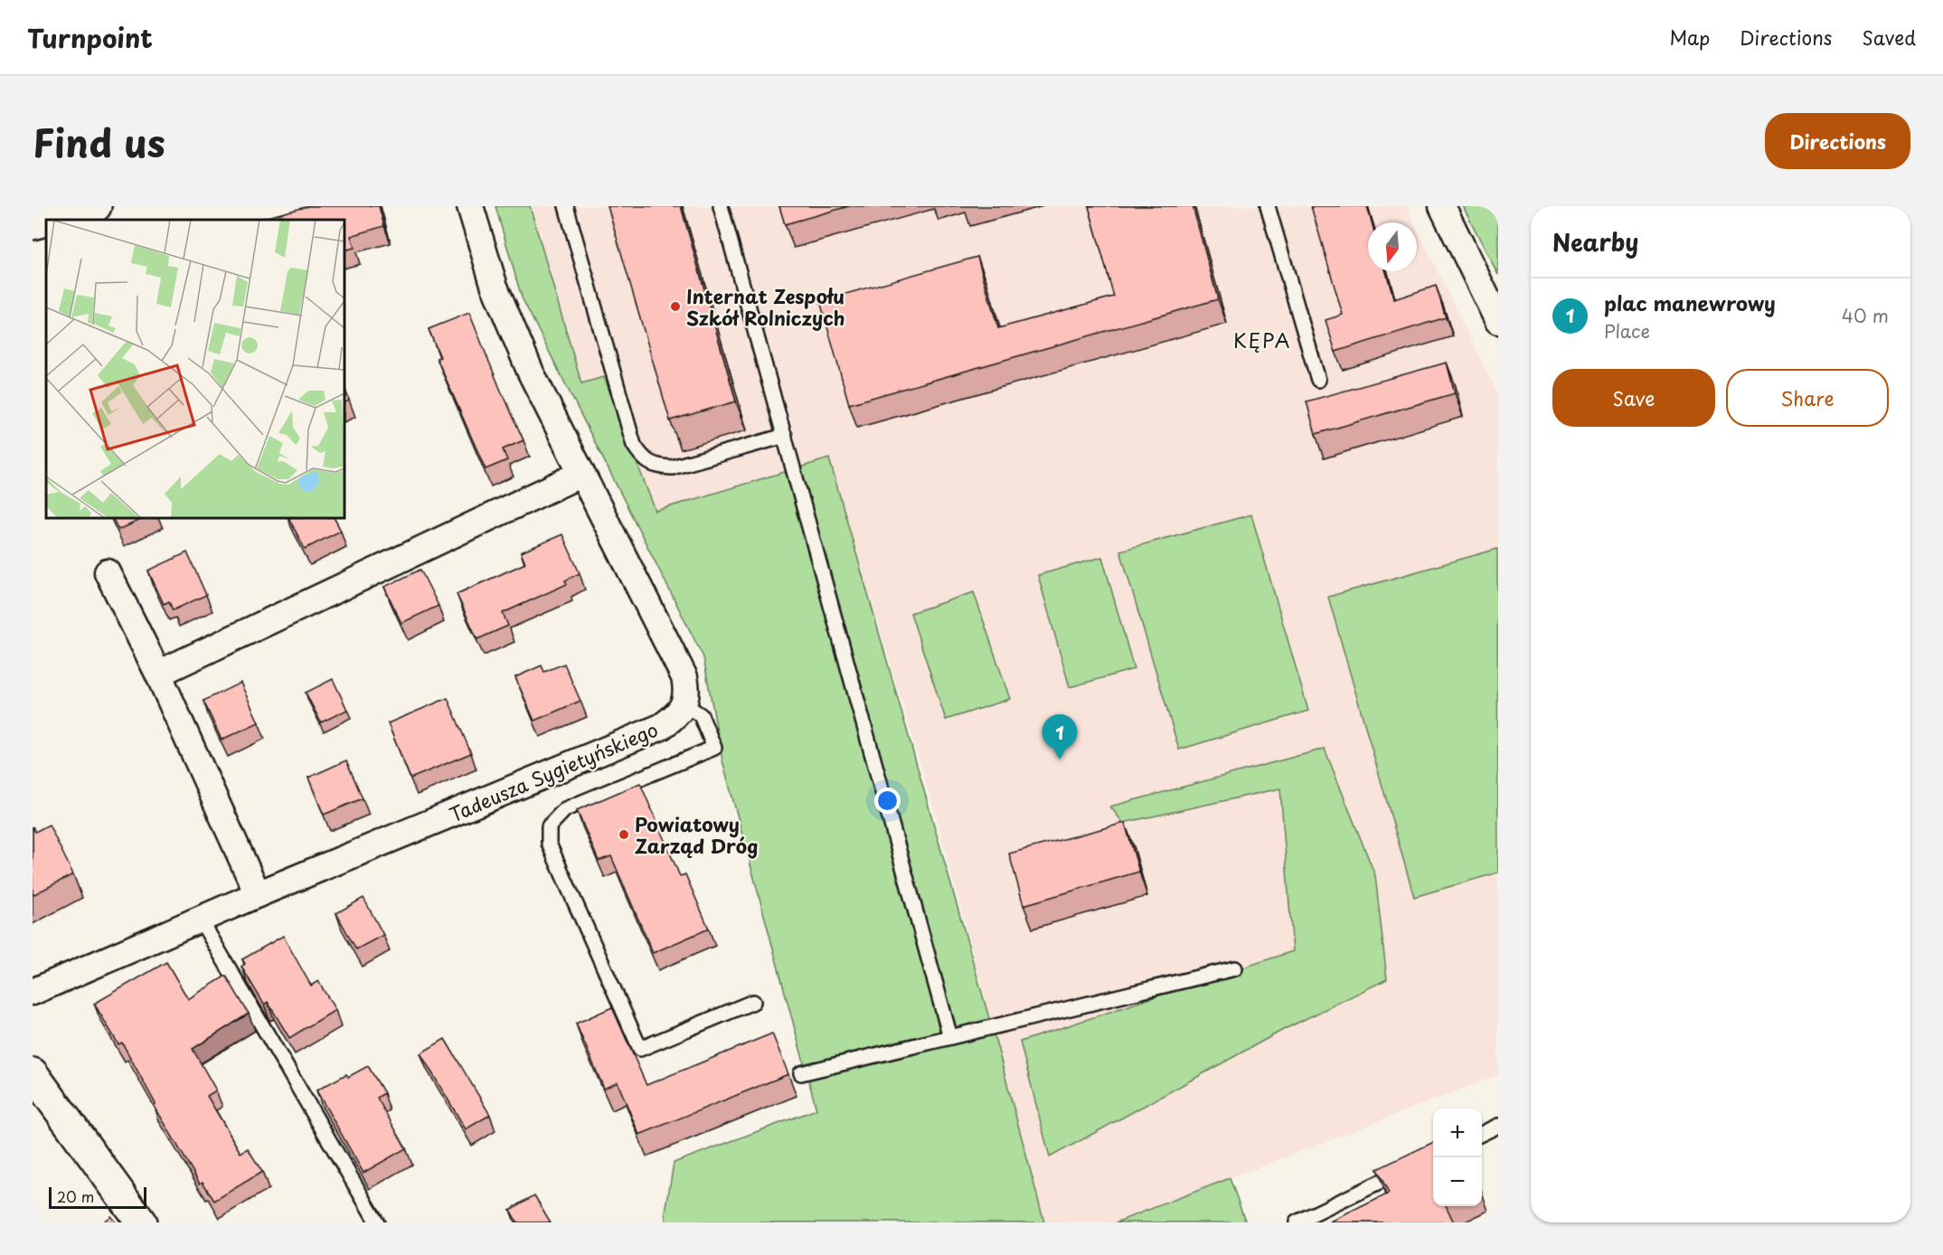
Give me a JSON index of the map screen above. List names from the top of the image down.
{
  "streets": {
    "street": ["Tadeusza Sygietyńskiego"]
  },
  "districts": ["KĘPA"],
  "places": ["Internat Zespołu Szkół Rolniczych", "Powiatowy Zarząd Dróg"],
  "scale_bar": "20 m",
  "north": "bottom",
  "page": {
    "header": "Turnpoint",
    "nav": ["Map", "Directions", "Saved"],
    "title": "Find us",
    "buttons": [
      "Directions",
      ["Save", "Share"]
    ],
    "heading": "Nearby",
    "list": [
      {
        "mark": "1",
        "name": "plac manewrowy",
        "note": "Place",
        "value": "40 m"
      }
    ],
    "pins": "1",
    "map_buttons": ["+", "−"],
    "scale": "20 m"
  }
}
